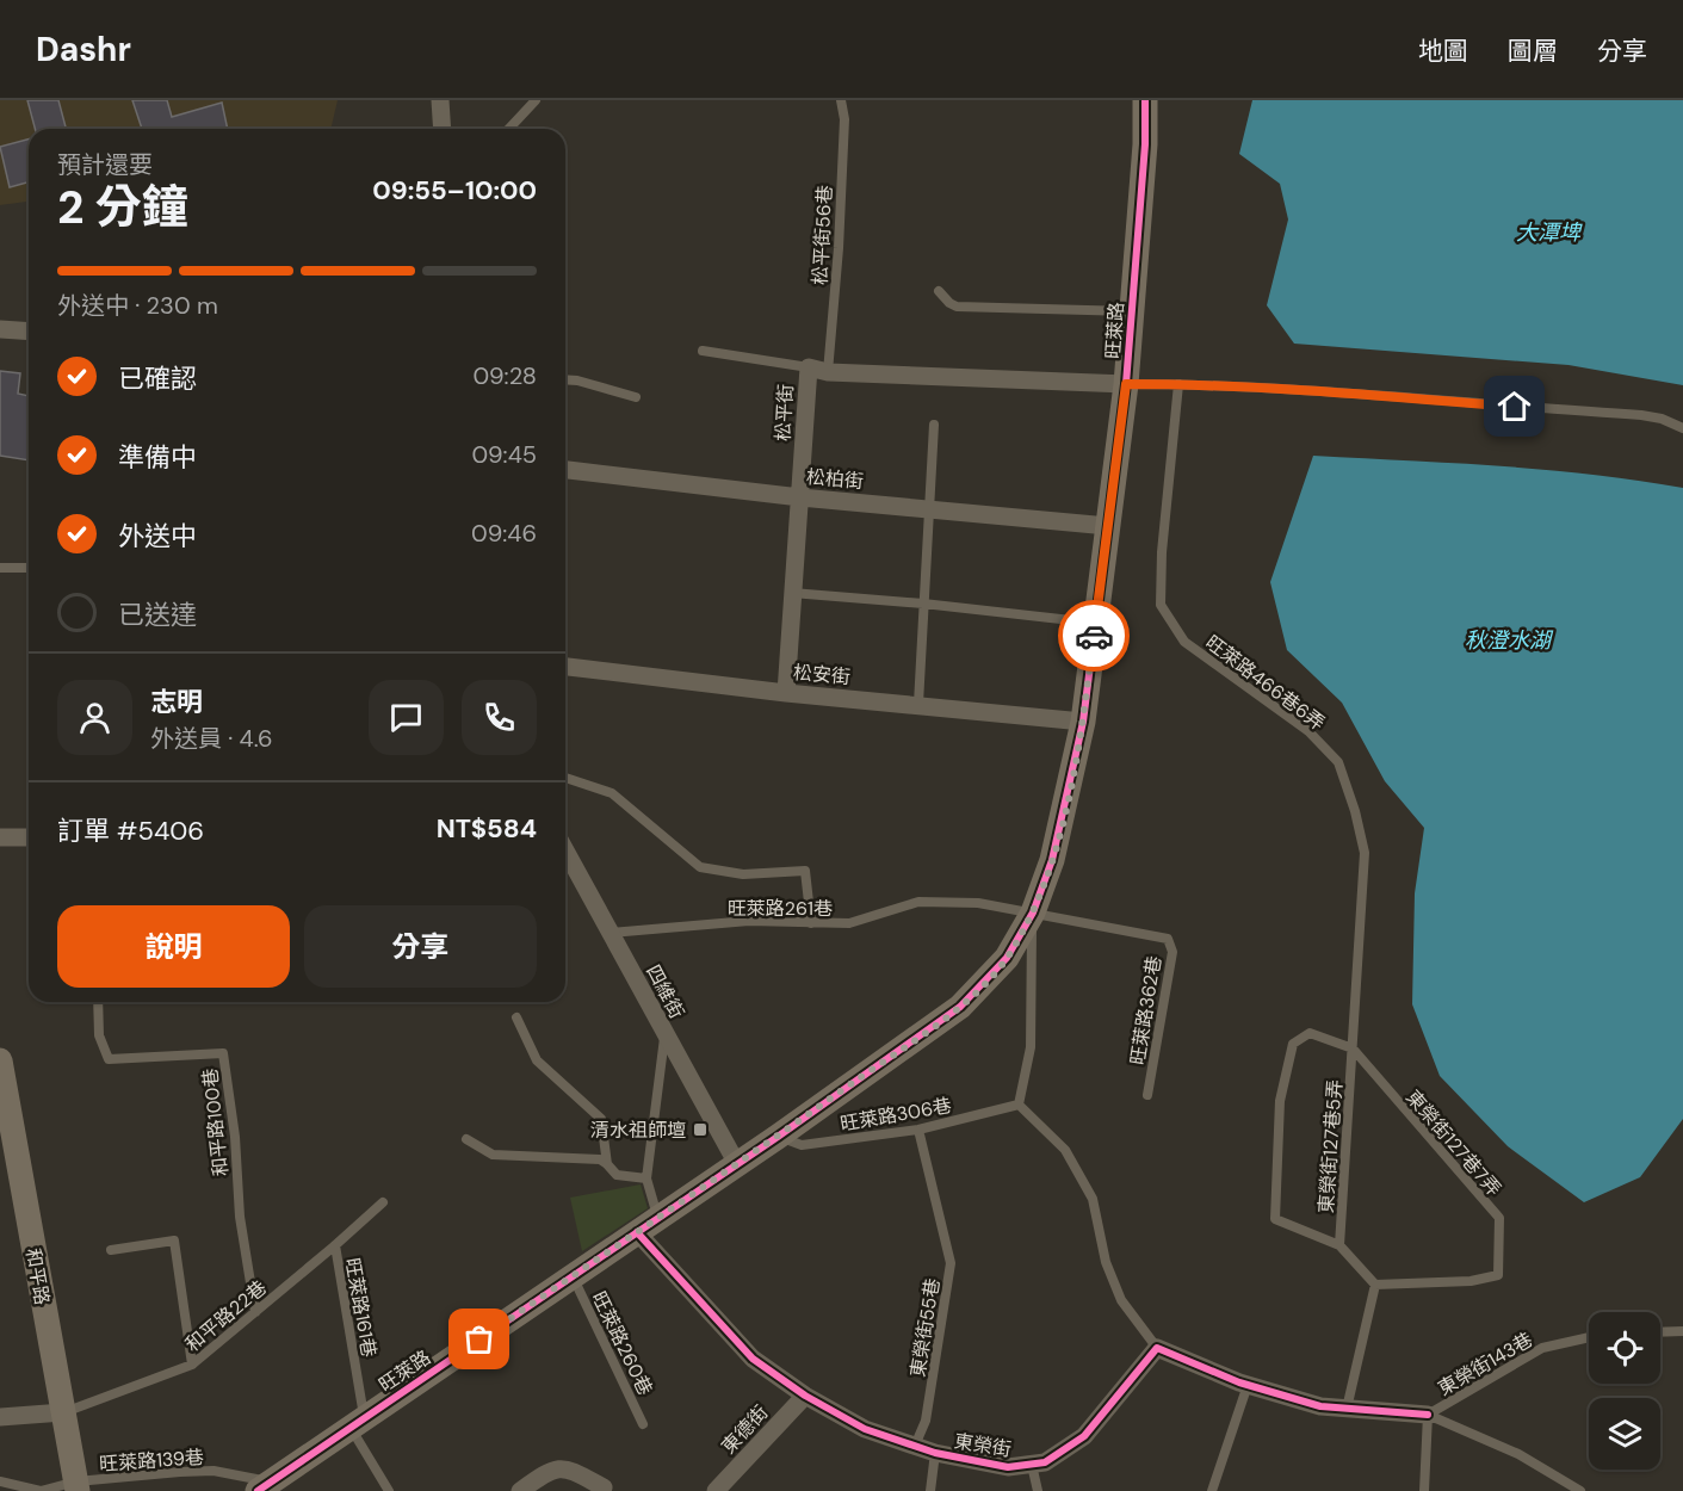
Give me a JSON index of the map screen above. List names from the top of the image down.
{
  "streets": {
    "street": [
      "旺萊路",
      "松平街",
      "松柏街",
      "松安街",
      "四維街",
      "和平路",
      "東德街",
      "東榮街"
    ],
    "lane": [
      "松平街56巷",
      "旺萊路466巷6弄",
      "旺萊路261巷",
      "旺萊路362巷",
      "旺萊路306巷",
      "和平路100巷",
      "東榮街127巷7弄",
      "東榮街127巷5弄",
      "旺萊路161巷",
      "和平路22巷",
      "東榮街55巷",
      "旺萊路260巷",
      "東榮街143巷",
      "旺萊路139巷"
    ]
  },
  "crossings": [
    ["松平街56巷", "松平街"],
    ["旺萊路", "松平街"],
    ["旺萊路", "松柏街"],
    ["旺萊路", "松安街"],
    ["旺萊路", "旺萊路261巷"],
    ["旺萊路", "四維街"],
    ["旺萊路", "旺萊路362巷"],
    ["旺萊路", "旺萊路306巷"],
    ["旺萊路", "旺萊路161巷"],
    ["旺萊路", "旺萊路260巷"],
    ["旺萊路", "東榮街"],
    ["旺萊路", "旺萊路139巷"],
    ["松平街", "松柏街"],
    ["松平街", "松安街"],
    ["旺萊路466巷6弄", "東榮街127巷7弄"],
    ["旺萊路466巷6弄", "東榮街127巷5弄"],
    ["旺萊路261巷", "四維街"],
    ["旺萊路261巷", "旺萊路362巷"],
    ["旺萊路306巷", "東榮街55巷"],
    ["和平路100巷", "和平路22巷"],
    ["東榮街127巷7弄", "東榮街127巷5弄"],
    ["和平路", "和平路22巷"],
    ["和平路", "旺萊路139巷"],
    ["旺萊路161巷", "和平路22巷"],
    ["東榮街55巷", "東榮街"],
    ["東德街", "東榮街"]
  ],
  "water": ["大潭埤", "秋澄水湖"],
  "places": {
    "transit": ["清水祖師壇"]
  },
  "page": {
    "header": "Dashr",
    "nav": ["地圖", "圖層", "分享"],
    "heading": ["2 分鐘", "預計還要", "09:55–10:00"],
    "panel": [
      "志明",
      "外送員 · 4.6",
      "訂單 #5406",
      "NT$584"
    ],
    "bar": "外送中 · 230 m",
    "list": [
      ["已確認", "09:28"],
      ["準備中", "09:45"],
      ["外送中", "09:46"],
      "已送達"
    ],
    "buttons": ["說明", "分享"]
  }
}
